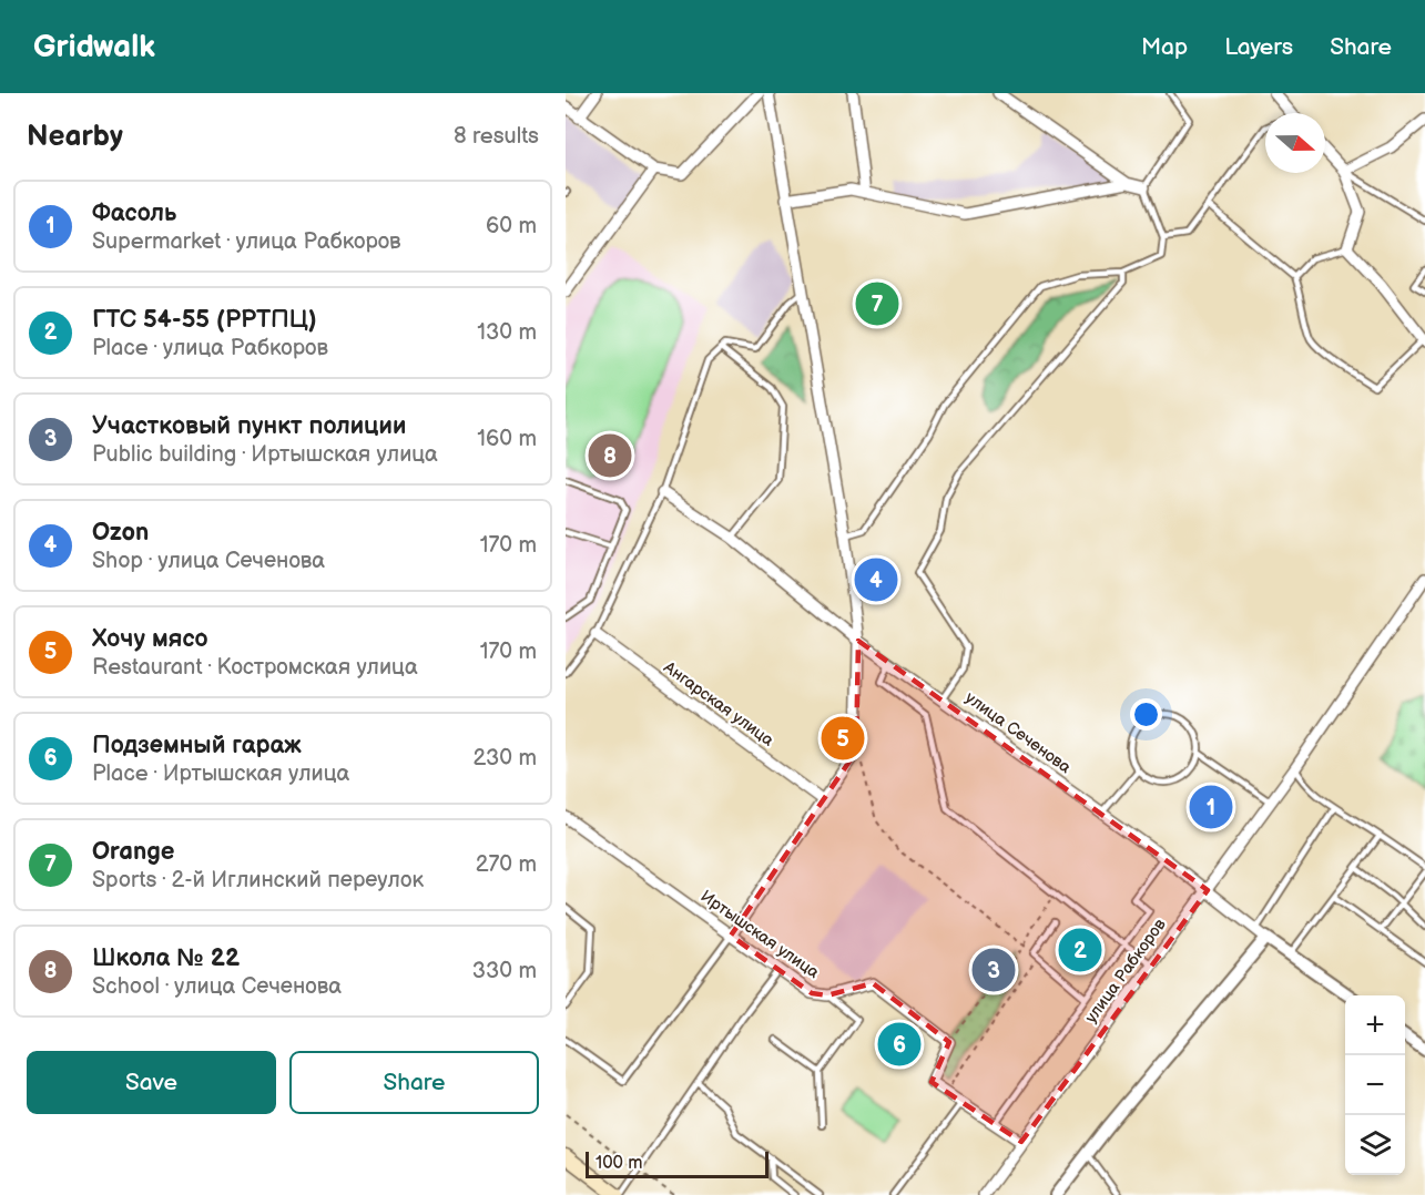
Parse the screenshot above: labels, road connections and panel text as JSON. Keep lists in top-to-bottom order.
{
  "streets": {
    "street": [
      "Ангарская улица",
      "улица Сеченова",
      "Иртышская улица",
      "улица Рабкоров"
    ]
  },
  "crossings": [
    ["улица Сеченова", "улица Рабкоров"]
  ],
  "scale_bar": "100 m",
  "north": "right",
  "page": {
    "header": "Gridwalk",
    "nav": ["Map", "Layers", "Share"],
    "heading": ["Nearby", "8 results"],
    "list": [
      {
        "mark": "1",
        "name": "Фасоль",
        "note": "Supermarket · улица Рабкоров",
        "value": "60 m"
      },
      {
        "mark": "2",
        "name": "ГТС 54-55 (РРТПЦ)",
        "note": "Place · улица Рабкоров",
        "value": "130 m"
      },
      {
        "mark": "3",
        "name": "Участковый пункт полиции",
        "note": "Public building · Иртышская улица",
        "value": "160 m"
      },
      {
        "mark": "4",
        "name": "Ozon",
        "note": "Shop · улица Сеченова",
        "value": "170 m"
      },
      {
        "mark": "5",
        "name": "Хочу мясо",
        "note": "Restaurant · Костромская улица",
        "value": "170 m"
      },
      {
        "mark": "6",
        "name": "Подземный гараж",
        "note": "Place · Иртышская улица",
        "value": "230 m"
      },
      {
        "mark": "7",
        "name": "Orange",
        "note": "Sports · 2-й Иглинский переулок",
        "value": "270 m"
      },
      {
        "mark": "8",
        "name": "Школа № 22",
        "note": "School · улица Сеченова",
        "value": "330 m"
      }
    ],
    "pins": [
      "7",
      "8",
      "4",
      "5",
      "1",
      "2",
      "3",
      "6"
    ],
    "map_buttons": ["+", "−"],
    "buttons": ["Save", "Share"],
    "scale": "100 m"
  }
}
